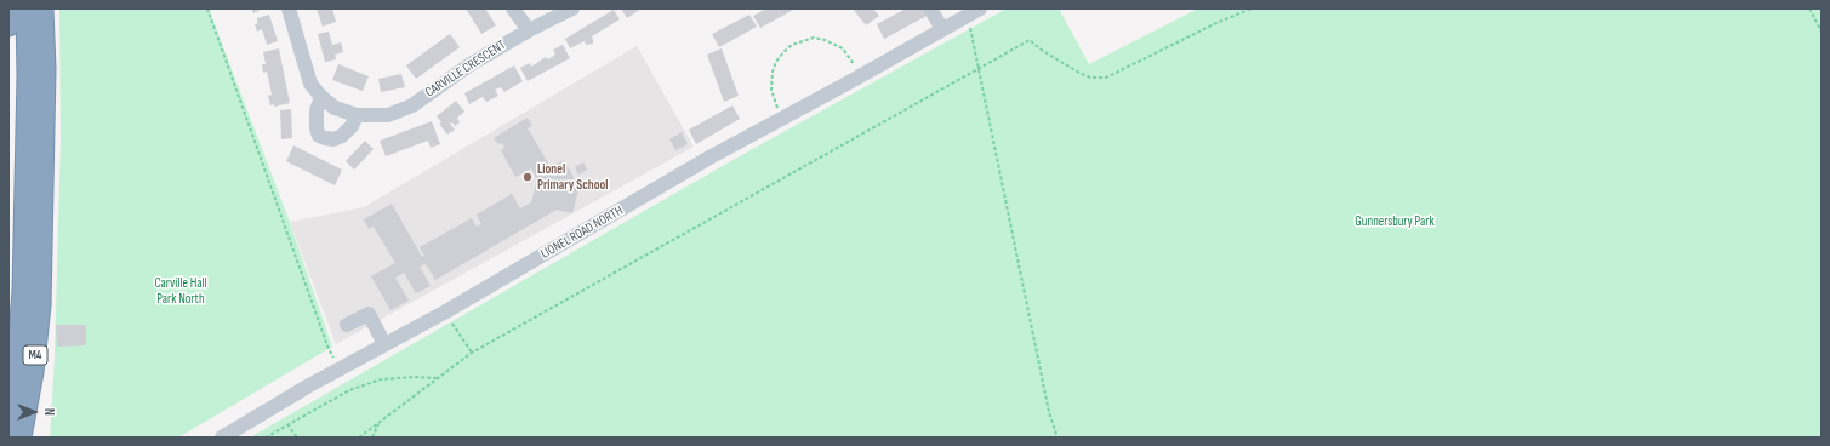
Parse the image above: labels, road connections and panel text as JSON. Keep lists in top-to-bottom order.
{
  "streets": {
    "highway": ["M4"],
    "street": ["CARVILLE CRESCENT", "LIONEL ROAD NORTH"]
  },
  "parks": ["Gunnersbury Park", "Carville Hall Park North"],
  "places": ["Lionel Primary School"],
  "north": "right"
}
